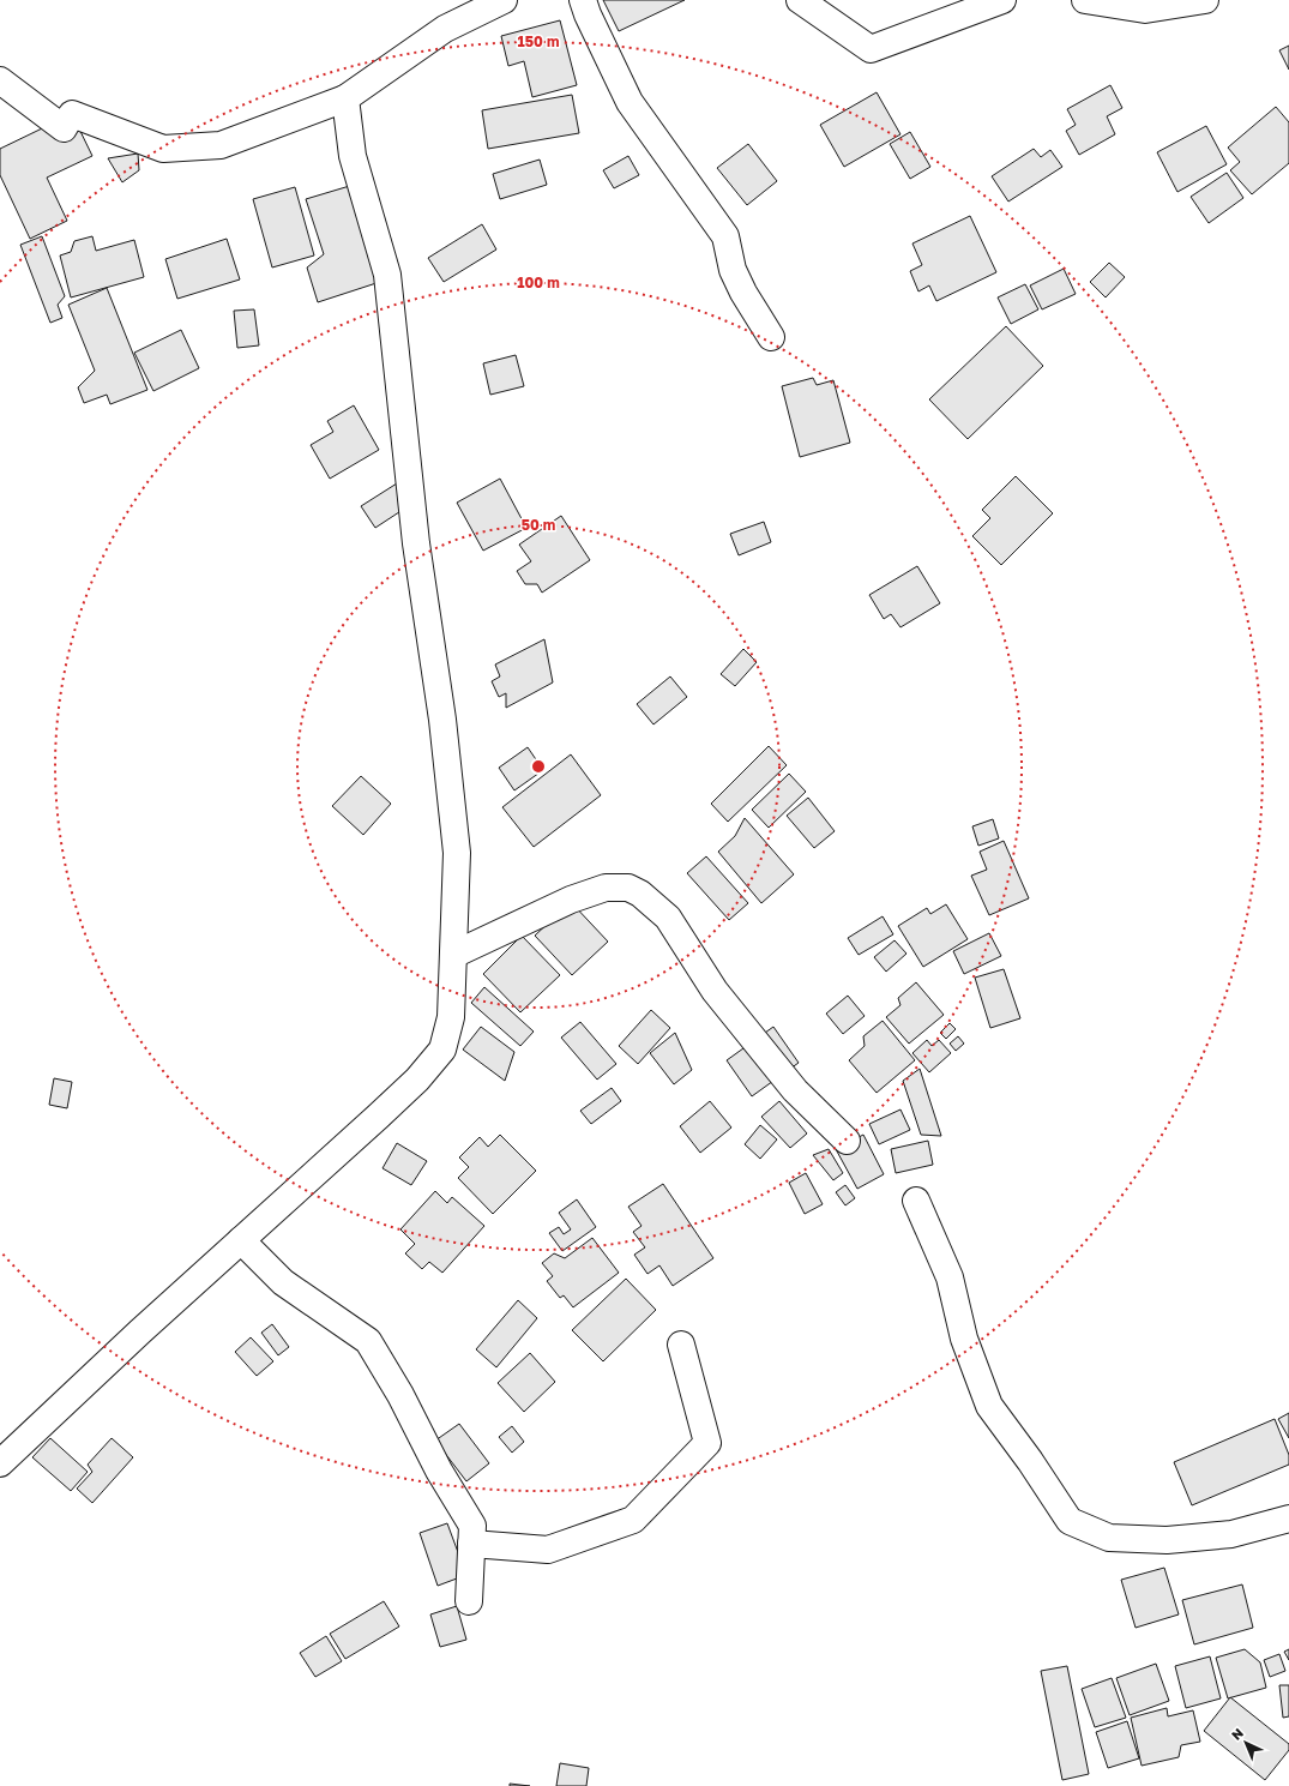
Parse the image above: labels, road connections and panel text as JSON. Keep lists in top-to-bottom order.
{
  "north": "top left",
  "rings": ["150 m", "100 m", "50 m"]
}
